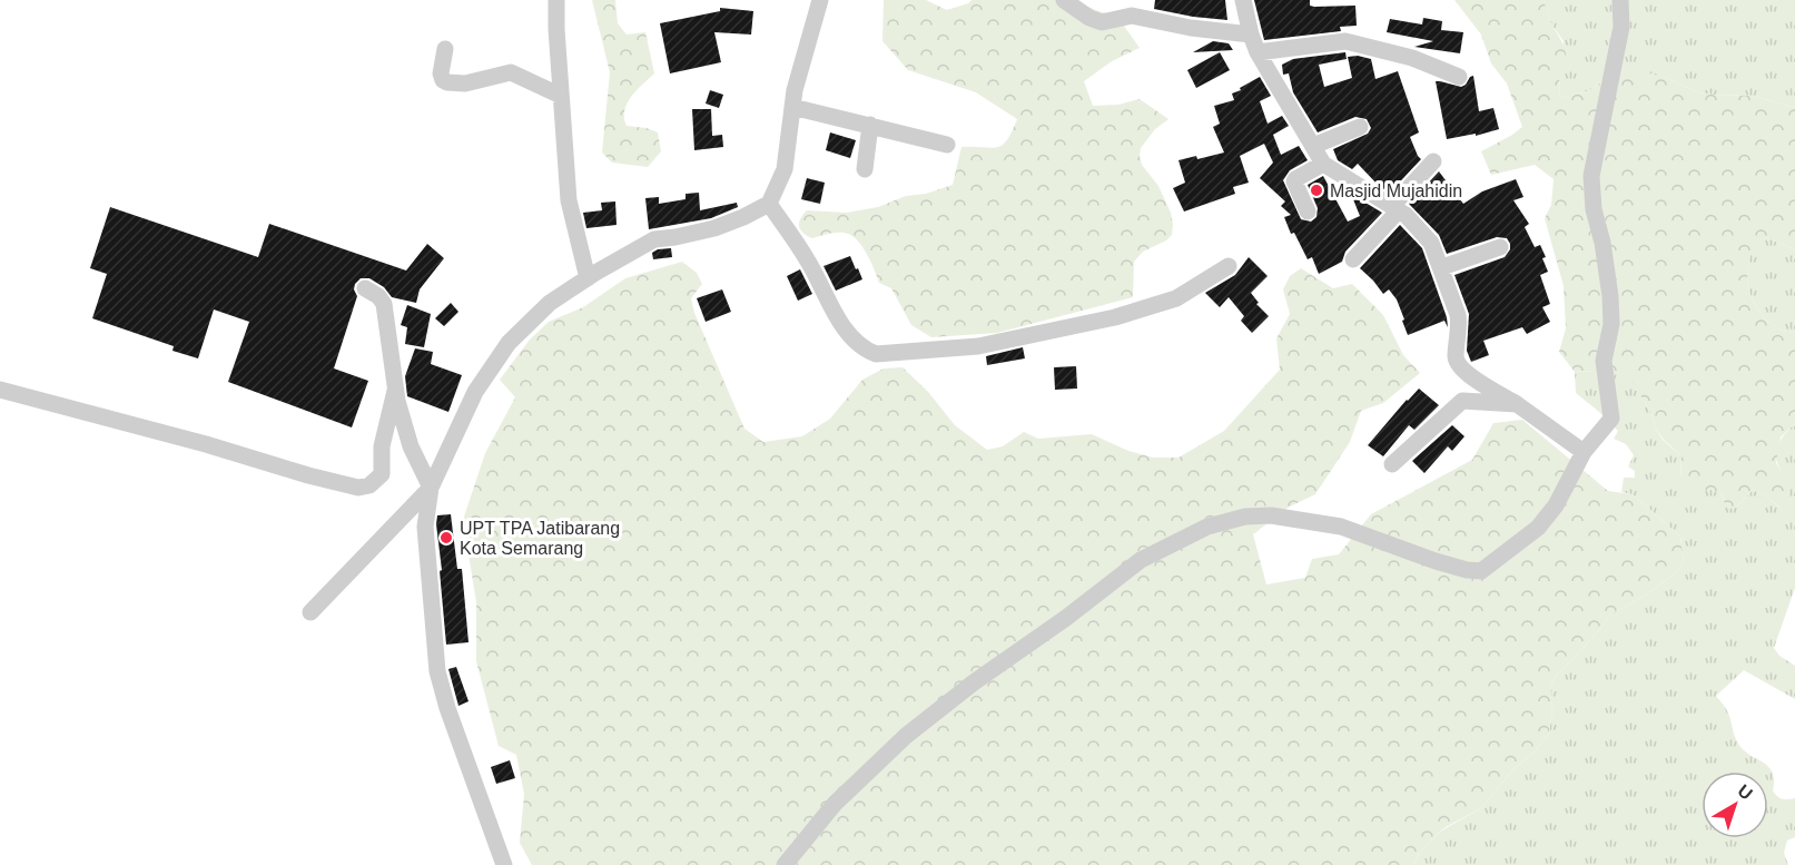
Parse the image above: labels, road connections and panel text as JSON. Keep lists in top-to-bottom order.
{
  "places": ["Masjid Mujahidin", "UPT TPA Jatibarang Kota Semarang"],
  "north": "top right"
}
